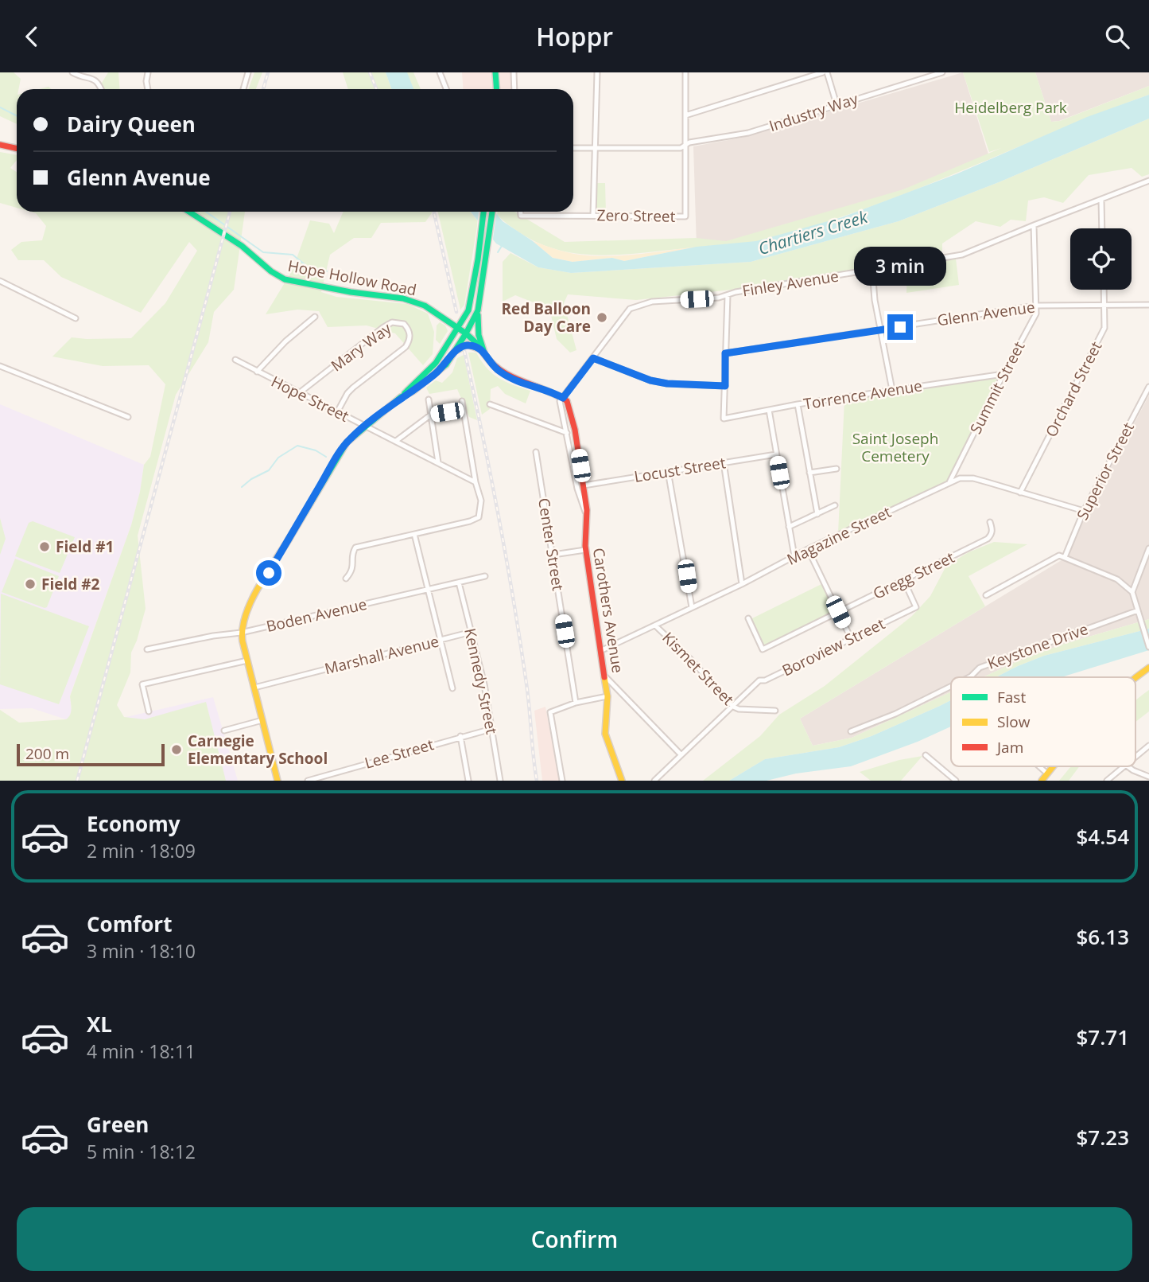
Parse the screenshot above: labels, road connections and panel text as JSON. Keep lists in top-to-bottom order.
{
  "streets": {
    "main road": ["Hope Hollow Road", "Carothers Avenue"],
    "street": [
      "Industry Way",
      "Zero Street",
      "Finley Avenue",
      "Glenn Avenue",
      "Mary Way",
      "Summit Street",
      "Orchard Street",
      "Torrence Avenue",
      "Hope Street",
      "Locust Street",
      "Superior Street",
      "Magazine Street",
      "Center Street",
      "Gregg Street",
      "Boden Avenue",
      "Keystone Drive",
      "Boroview Street",
      "Marshall Avenue",
      "Kismet Street",
      "Kennedy Street",
      "Lee Street"
    ]
  },
  "crossings": [
    ["Industry Way", "Zero Street"],
    ["Finley Avenue", "Summit Street"],
    ["Finley Avenue", "Carothers Avenue"],
    ["Glenn Avenue", "Summit Street"],
    ["Glenn Avenue", "Orchard Street"],
    ["Mary Way", "Hope Street"],
    ["Summit Street", "Torrence Avenue"],
    ["Summit Street", "Magazine Street"],
    ["Orchard Street", "Magazine Street"],
    ["Locust Street", "Carothers Avenue"],
    ["Superior Street", "Magazine Street"],
    ["Magazine Street", "Carothers Avenue"],
    ["Magazine Street", "Kismet Street"],
    ["Gregg Street", "Boroview Street"],
    ["Boden Avenue", "Kennedy Street"],
    ["Boroview Street", "Kismet Street"],
    ["Marshall Avenue", "Kennedy Street"],
    ["Kennedy Street", "Lee Street"]
  ],
  "water": ["Chartiers Creek"],
  "parks": ["Heidelberg Park", "Saint Joseph Cemetery"],
  "places": [
    "Red Balloon Day Care",
    "Field #1",
    "Field #2",
    "Carnegie Elementary School"
  ],
  "legend": ["Fast", "Slow", "Jam"],
  "scale_bar": "200 m",
  "page": {
    "header": "Hoppr",
    "banner": ["Dairy Queen", "Glenn Avenue"],
    "bubble": "3 min",
    "scale": "200 m",
    "list": [
      {
        "name": "Economy",
        "note": "2 min · 18:09",
        "value": "$4.54"
      },
      {
        "name": "Comfort",
        "note": "3 min · 18:10",
        "value": "$6.13"
      },
      {
        "name": "XL",
        "note": "4 min · 18:11",
        "value": "$7.71"
      },
      {
        "name": "Green",
        "note": "5 min · 18:12",
        "value": "$7.23"
      }
    ],
    "buttons": "Confirm"
  }
}
